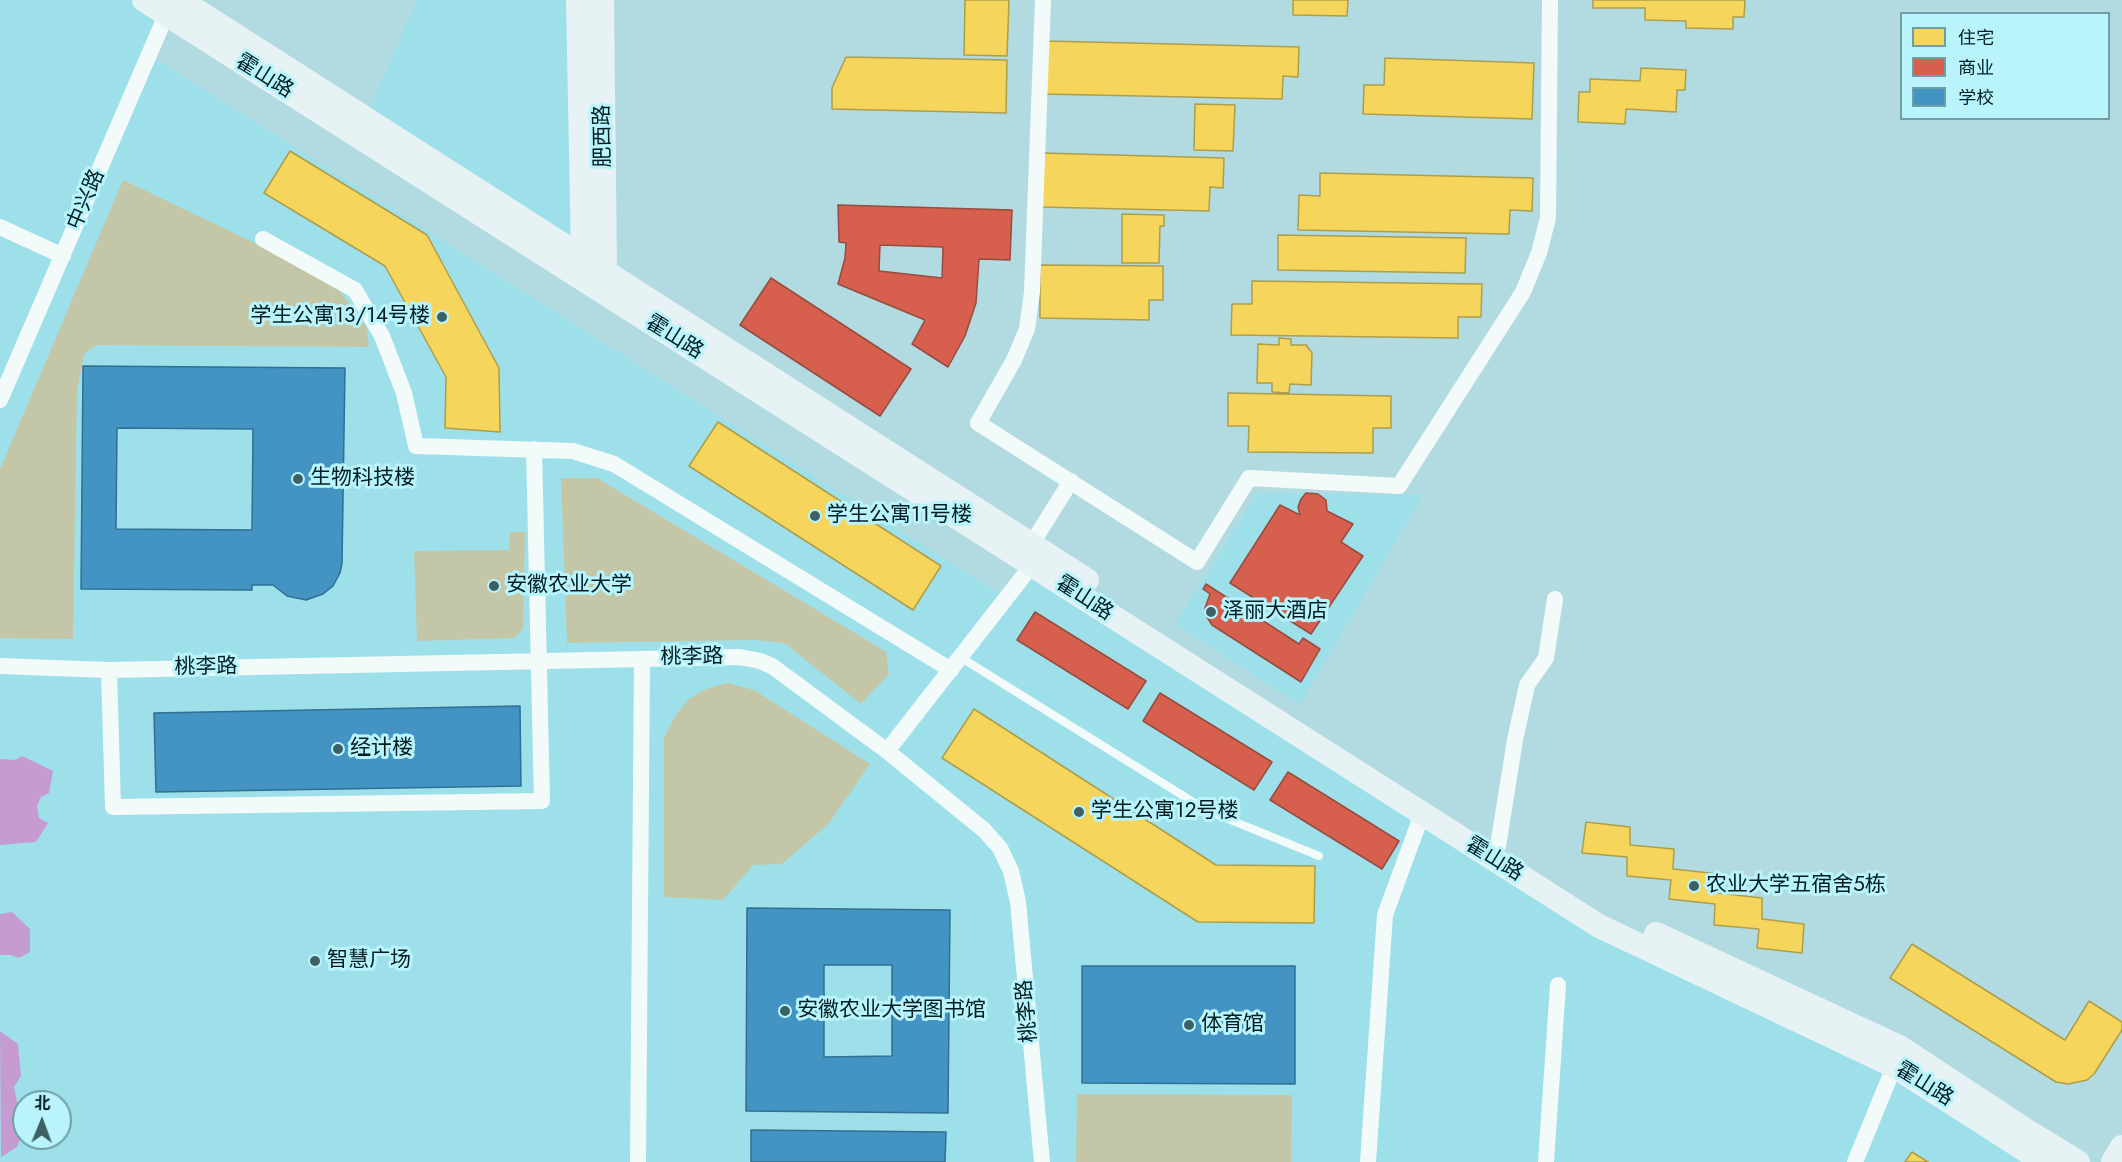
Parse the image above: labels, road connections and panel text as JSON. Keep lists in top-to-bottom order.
{
  "streets": {
    "main road": ["霍山路", "肥西路"],
    "street": ["中兴路", "桃李路"]
  },
  "crossings": [
    ["霍山路", "肥西路"],
    ["霍山路", "中兴路"]
  ],
  "places": [
    "学生公寓13/14号楼",
    "生物科技楼",
    "学生公寓11号楼",
    "安徽农业大学",
    "泽丽大酒店",
    "经计楼",
    "学生公寓12号楼",
    "农业大学五宿舍5栋",
    "智慧广场",
    "安徽农业大学图书馆",
    "体育馆"
  ],
  "legend": ["住宅", "商业", "学校"],
  "north": "top"
}
